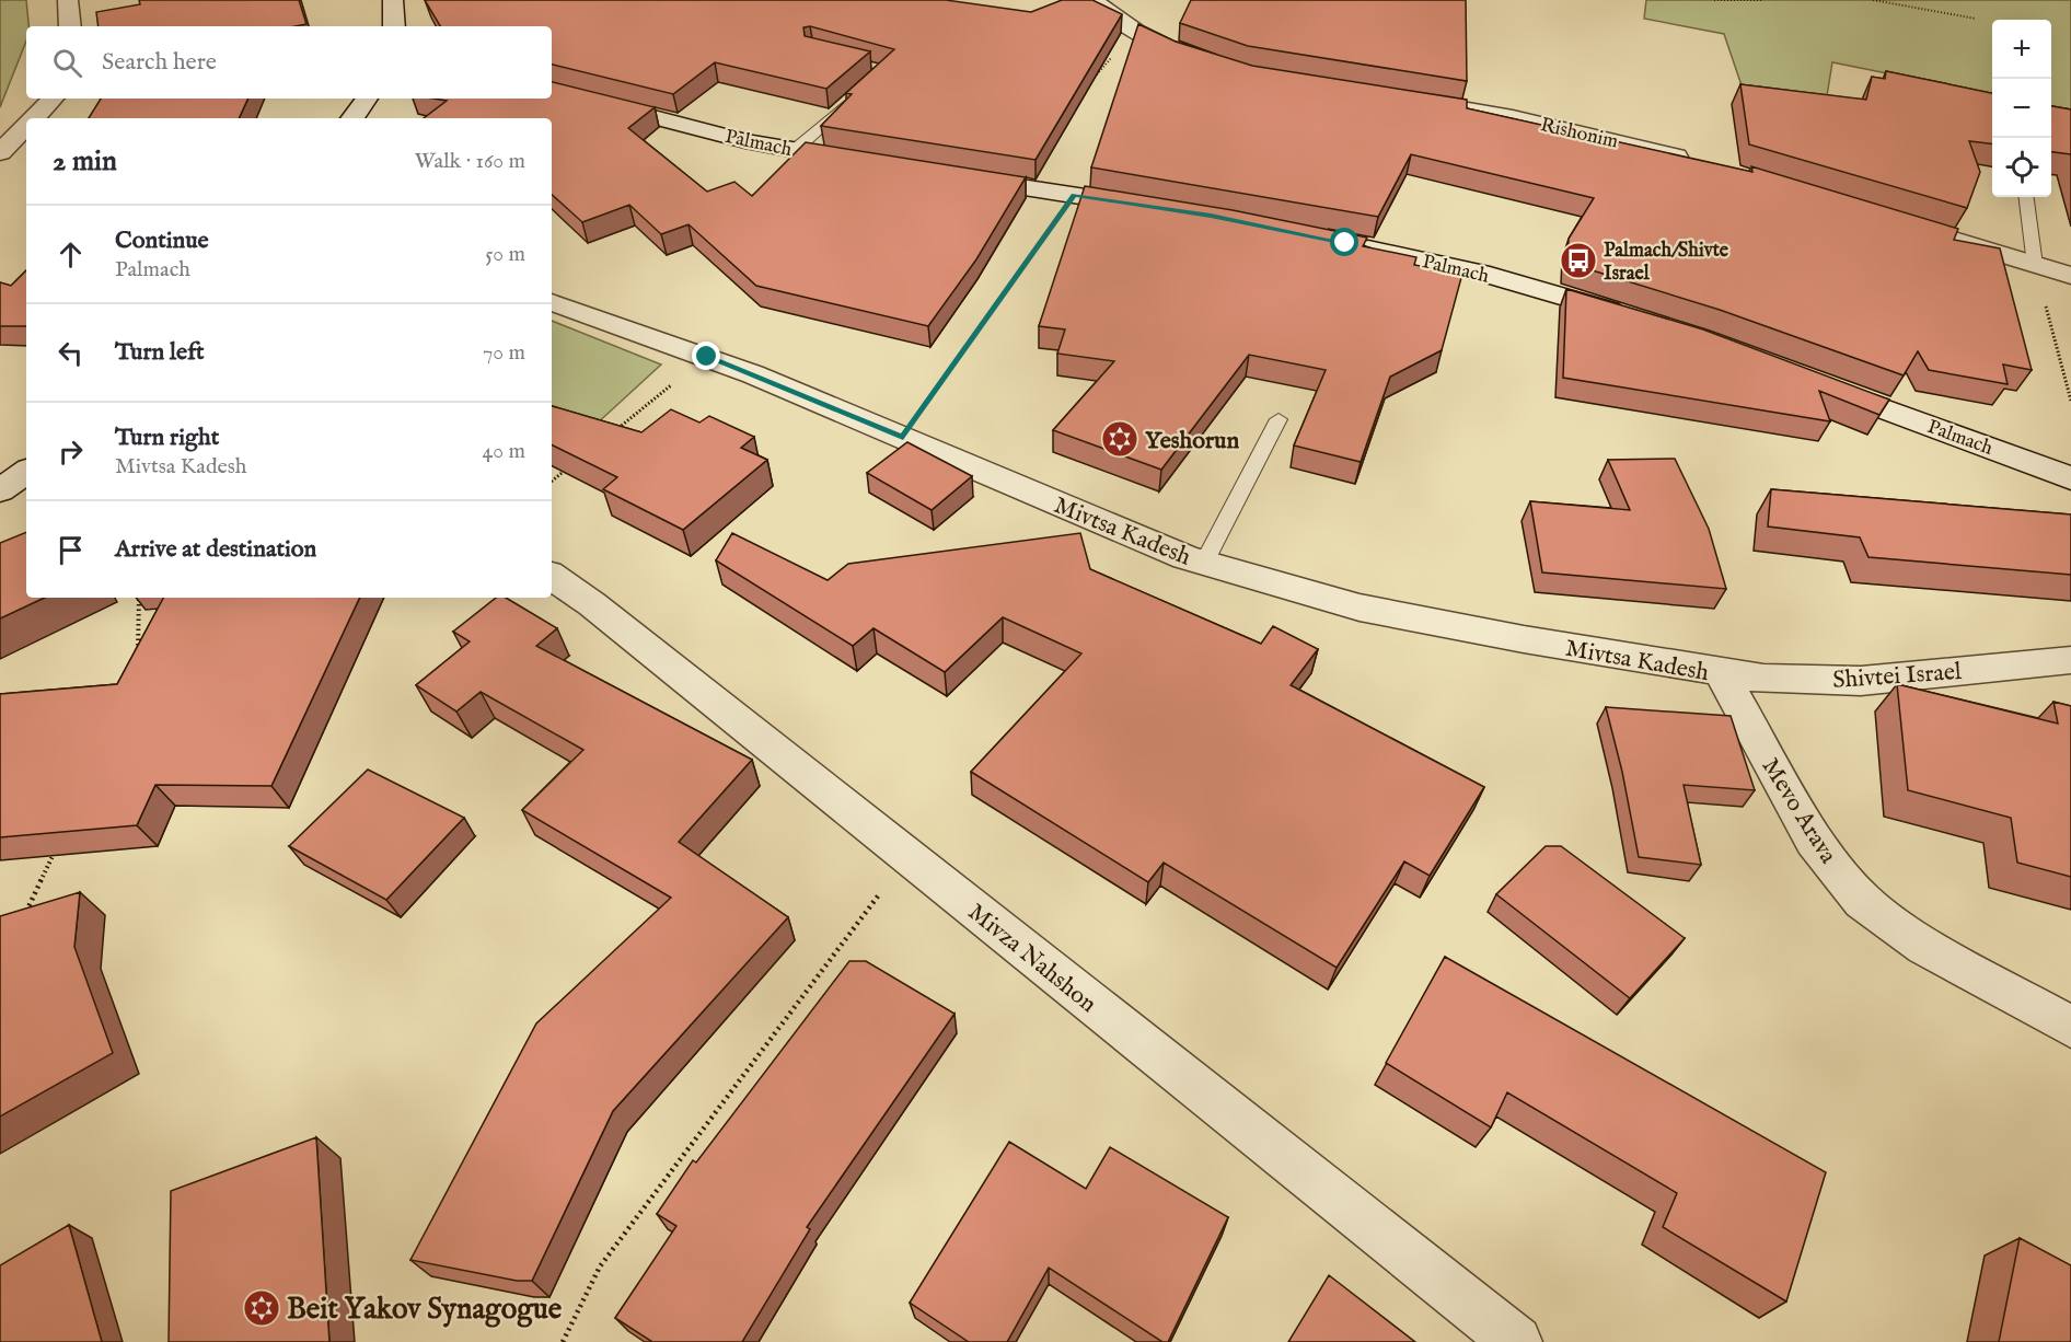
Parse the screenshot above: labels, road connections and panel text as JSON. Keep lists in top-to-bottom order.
{
  "streets": {
    "street": [
      "Rishonim",
      "Palmach",
      "Mivtsa Kadesh",
      "Shivtei Israel",
      "Mevo Arava",
      "Mivza Nahshon"
    ]
  },
  "crossings": [
    ["Mivtsa Kadesh", "Shivtei Israel"],
    ["Mivtsa Kadesh", "Mevo Arava"],
    ["Shivtei Israel", "Mevo Arava"]
  ],
  "places": {
    "bus stop": ["Palmach/Shivte Israel"],
    "synagogue": ["Yeshorun", "Beit Yakov Synagogue"]
  },
  "page": {
    "map_buttons": ["+", "−"],
    "search": "Search here",
    "heading": ["2 min", "Walk · 160 m"],
    "list": [
      ["Continue", "Palmach", "50 m"],
      ["Turn left", "70 m"],
      ["Turn right", "Mivtsa Kadesh", "40 m"],
      "Arrive at destination"
    ]
  }
}
